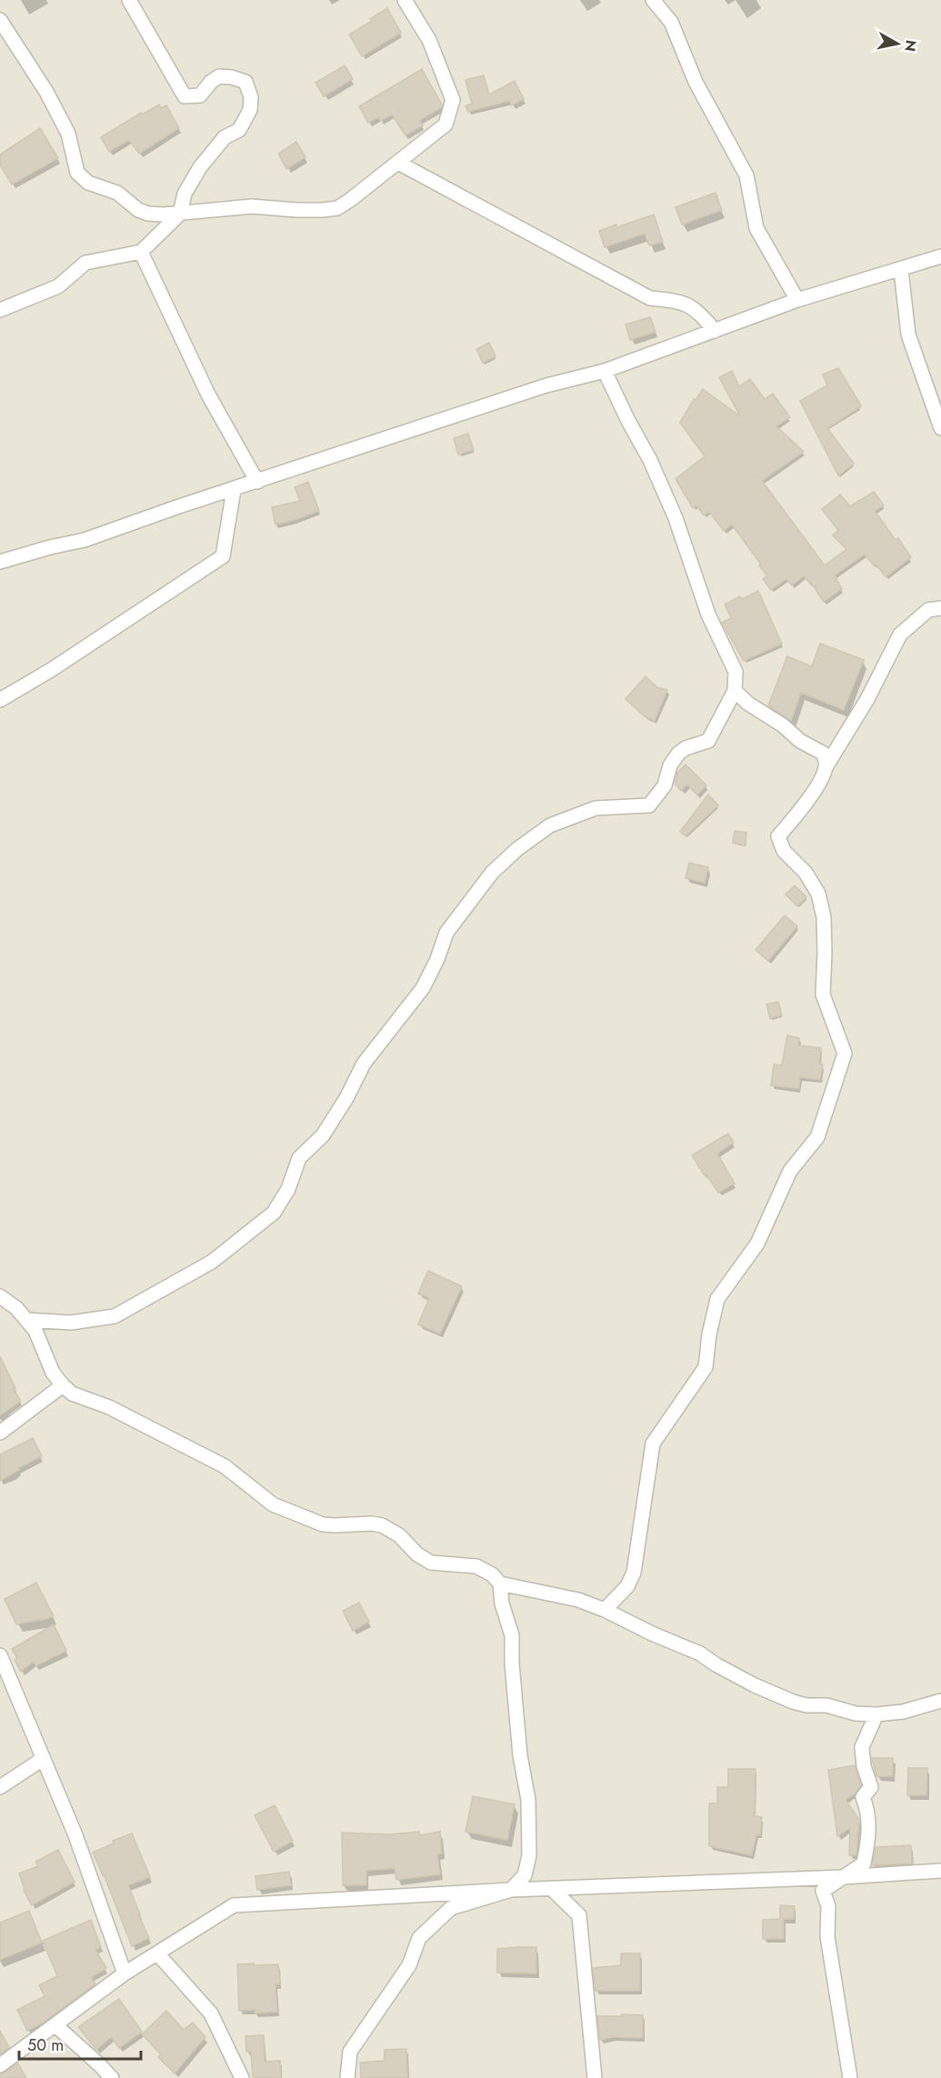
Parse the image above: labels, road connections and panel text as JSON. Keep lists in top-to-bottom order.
{
  "scale_bar": "50 m",
  "north": "right"
}
